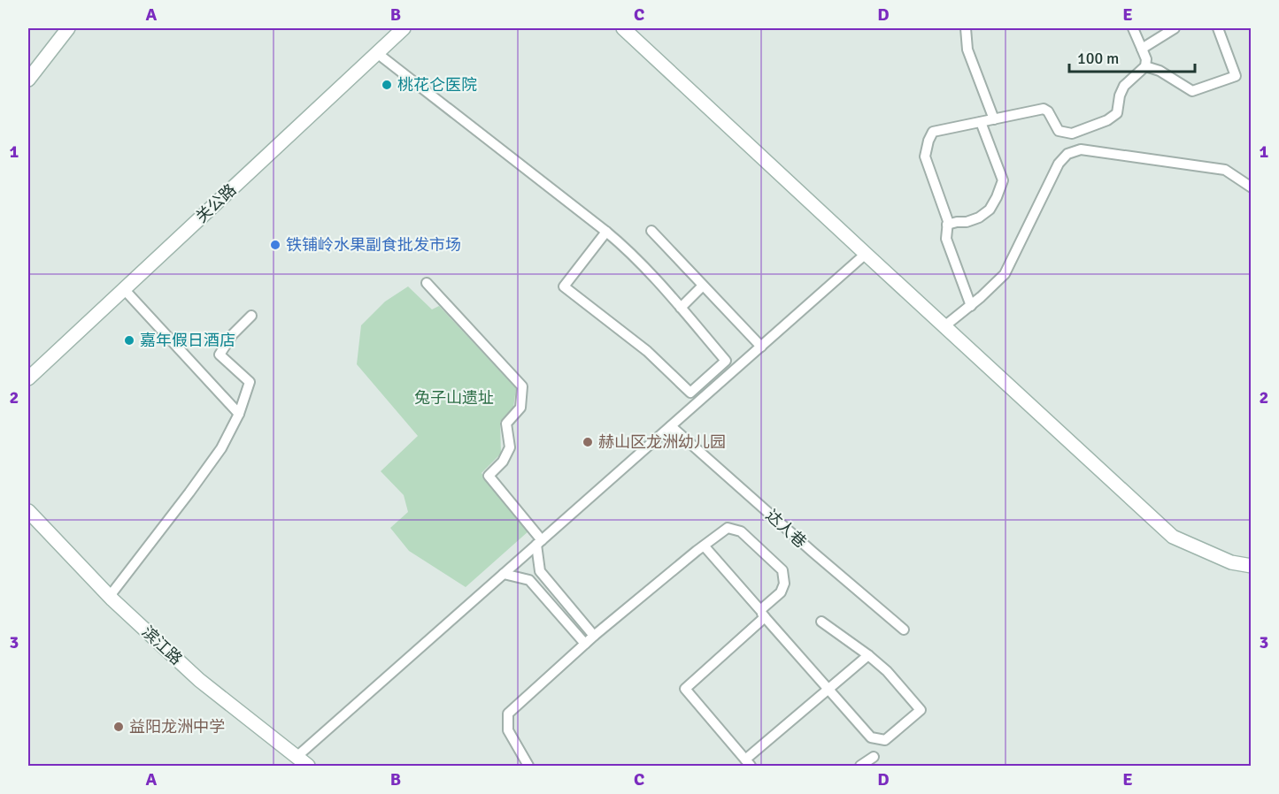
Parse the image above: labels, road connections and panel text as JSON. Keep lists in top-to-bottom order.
{
  "streets": {
    "street": ["关公路", "达人巷", "滨江路"]
  },
  "parks": ["兔子山遗址"],
  "places": [
    "桃花仑医院",
    "铁铺岭水果副食批发市场",
    "嘉年假日酒店",
    "赫山区龙洲幼儿园",
    "益阳龙洲中学"
  ],
  "scale_bar": "100 m",
  "grid": {
    "columns": [
      "A",
      "B",
      "C",
      "D",
      "E"
    ],
    "rows": ["1", "2", "3"]
  }
}
